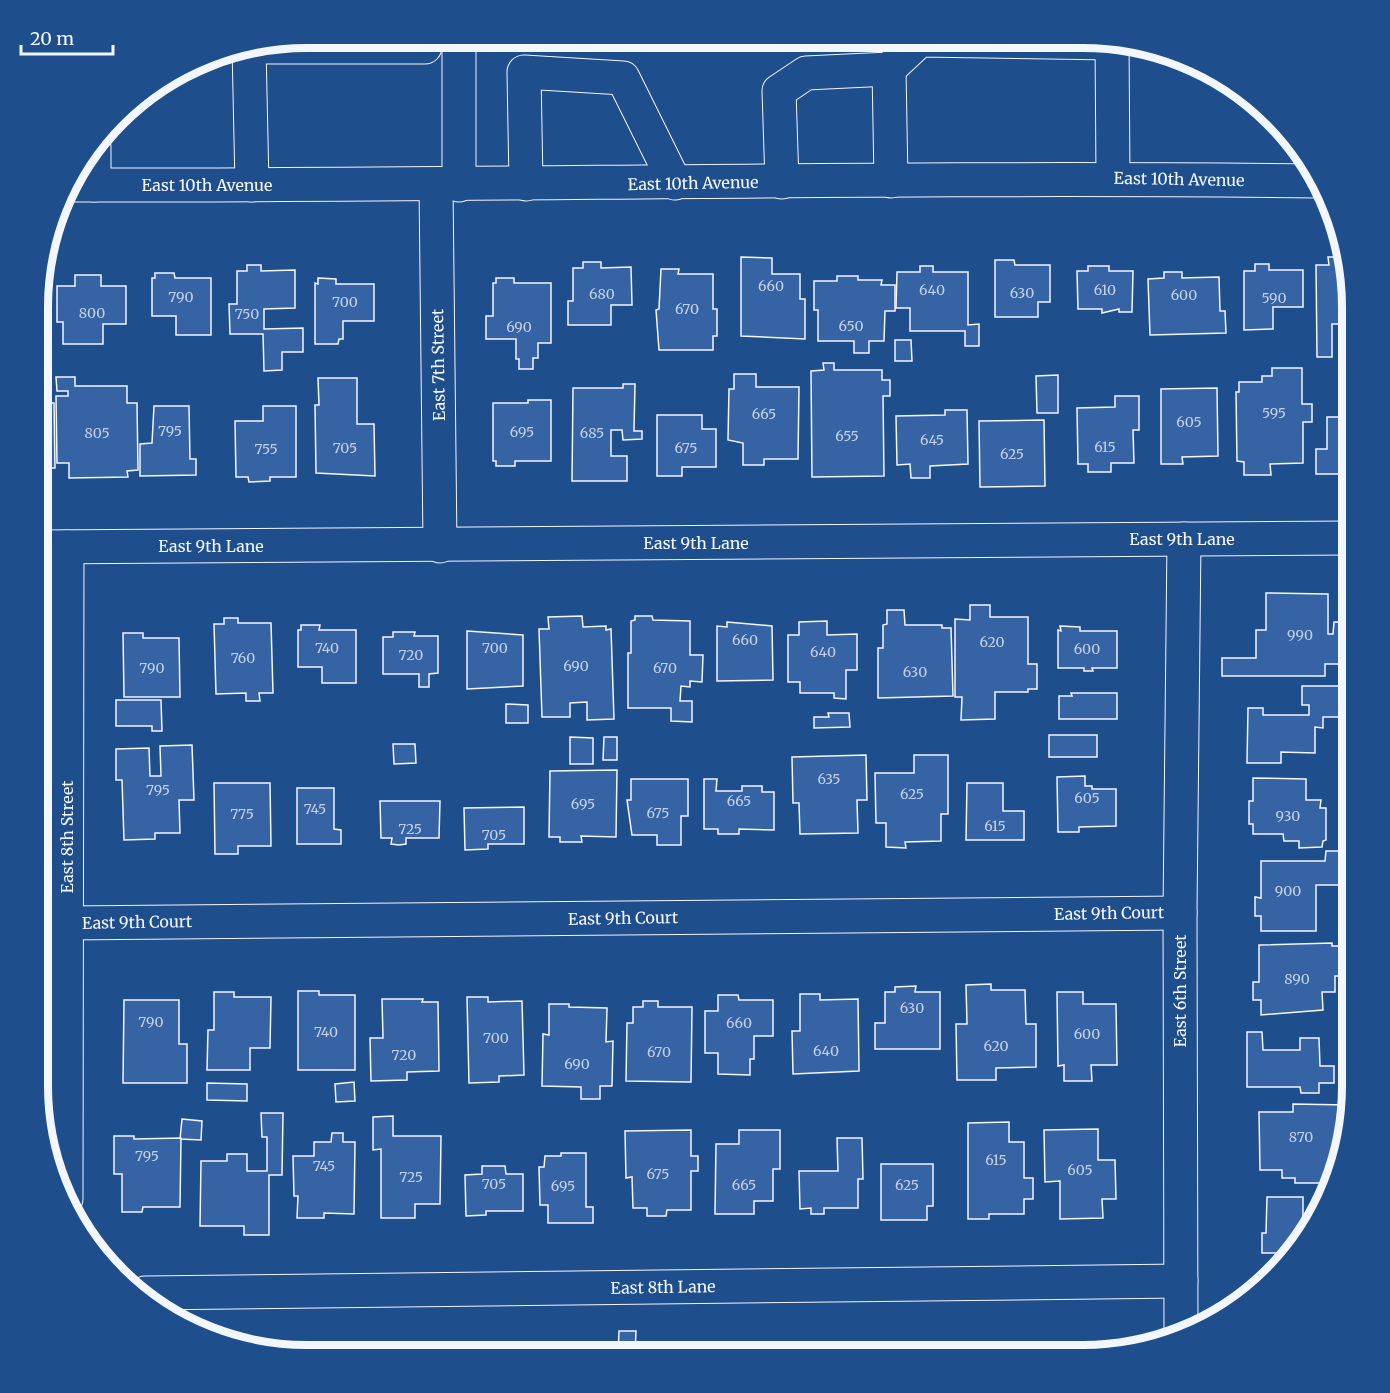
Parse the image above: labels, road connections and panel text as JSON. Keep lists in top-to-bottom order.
{
  "streets": {
    "street": [
      "East 10th Avenue",
      "East 7th Street",
      "East 9th Lane",
      "East 8th Street",
      "East 9th Court",
      "East 6th Street",
      "East 8th Lane"
    ]
  },
  "crossings": [
    ["East 10th Avenue", "East 7th Street"],
    ["East 7th Street", "East 9th Lane"],
    ["East 9th Lane", "East 8th Street"],
    ["East 9th Lane", "East 6th Street"],
    ["East 8th Street", "East 9th Court"],
    ["East 9th Court", "East 6th Street"],
    ["East 6th Street", "East 8th Lane"]
  ],
  "house_numbers": [
    "660",
    "640",
    "610",
    "630",
    "680",
    "600",
    "790",
    "590",
    "700",
    "670",
    "800",
    "750",
    "650",
    "690",
    "595",
    "665",
    "605",
    "795",
    "695",
    "805",
    "685",
    "655",
    "645",
    "615",
    "705",
    "675",
    "755",
    "625",
    "990",
    "660",
    "620",
    "740",
    "700",
    "600",
    "640",
    "720",
    "760",
    "690",
    "790",
    "670",
    "630",
    "635",
    "795",
    "625",
    "605",
    "665",
    "695",
    "745",
    "675",
    "775",
    "930",
    "615",
    "725",
    "705",
    "900",
    "890",
    "630",
    "790",
    "660",
    "740",
    "600",
    "700",
    "620",
    "640",
    "670",
    "720",
    "690",
    "870",
    "795",
    "615",
    "745",
    "605",
    "675",
    "725",
    "705",
    "665",
    "625",
    "695"
  ],
  "scale_bar": "20 m"
}
